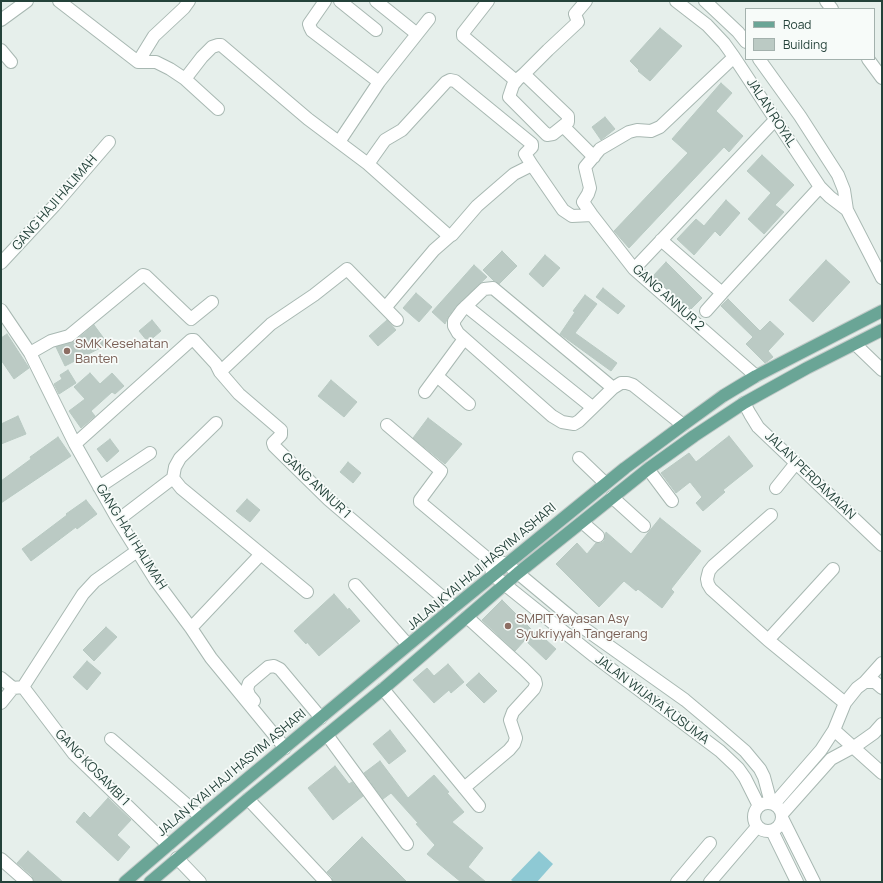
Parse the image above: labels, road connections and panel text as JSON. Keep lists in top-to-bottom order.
{
  "streets": {
    "main road": ["JALAN KYAI HAJI HASYIM ASHARI"],
    "street": [
      "JALAN ROYAL",
      "GANG HAJI HALIMAH",
      "GANG ANNUR 2",
      "JALAN PERDAMAIAN",
      "GANG ANNUR 1",
      "JALAN WIJAYA KUSUMA",
      "GANG KOSAMBI 1"
    ]
  },
  "crossings": [
    ["JALAN ROYAL", "GANG ANNUR 2"],
    ["GANG HAJI HALIMAH", "GANG ANNUR 1"],
    ["GANG HAJI HALIMAH", "JALAN KYAI HAJI HASYIM ASHARI"],
    ["GANG ANNUR 2", "JALAN KYAI HAJI HASYIM ASHARI"],
    ["GANG ANNUR 1", "JALAN KYAI HAJI HASYIM ASHARI"],
    ["JALAN KYAI HAJI HASYIM ASHARI", "JALAN WIJAYA KUSUMA"],
    ["JALAN KYAI HAJI HASYIM ASHARI", "GANG KOSAMBI 1"]
  ],
  "places": ["SMK Kesehatan Banten", "SMPIT Yayasan Asy Syukriyyah Tangerang"],
  "legend": ["Road", "Building"]
}
